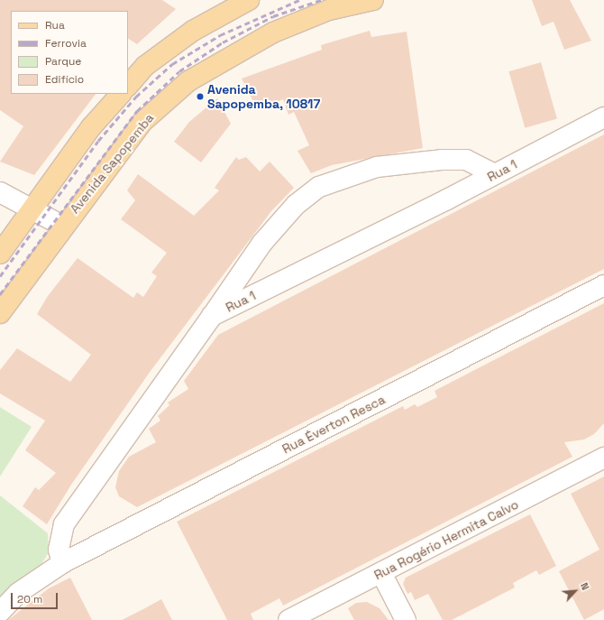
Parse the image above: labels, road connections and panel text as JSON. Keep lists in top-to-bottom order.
{
  "streets": {
    "main road": ["Avenida Sapopemba"],
    "street": ["Rua 1", "Rua Éverton Resca", "Rua Rogério Hermita Calvo"]
  },
  "crossings": [
    ["Rua 1", "Rua Éverton Resca"]
  ],
  "places": ["Avenida Sapopemba, 10817"],
  "legend": [
    "Rua",
    "Ferrovia",
    "Parque",
    "Edifício"
  ],
  "scale_bar": "20 m",
  "north": "top right"
}
